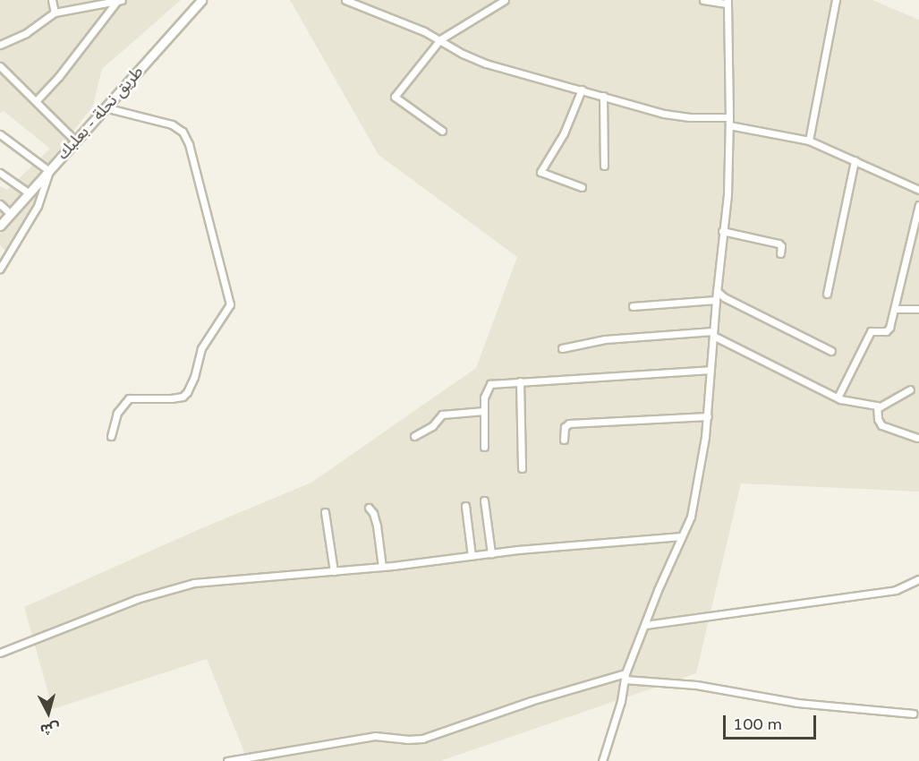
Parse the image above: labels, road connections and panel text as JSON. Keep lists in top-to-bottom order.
{
  "streets": {
    "street": ["طريق نحلة - بعلبك"]
  },
  "scale_bar": "100 m",
  "north": "bottom"
}
